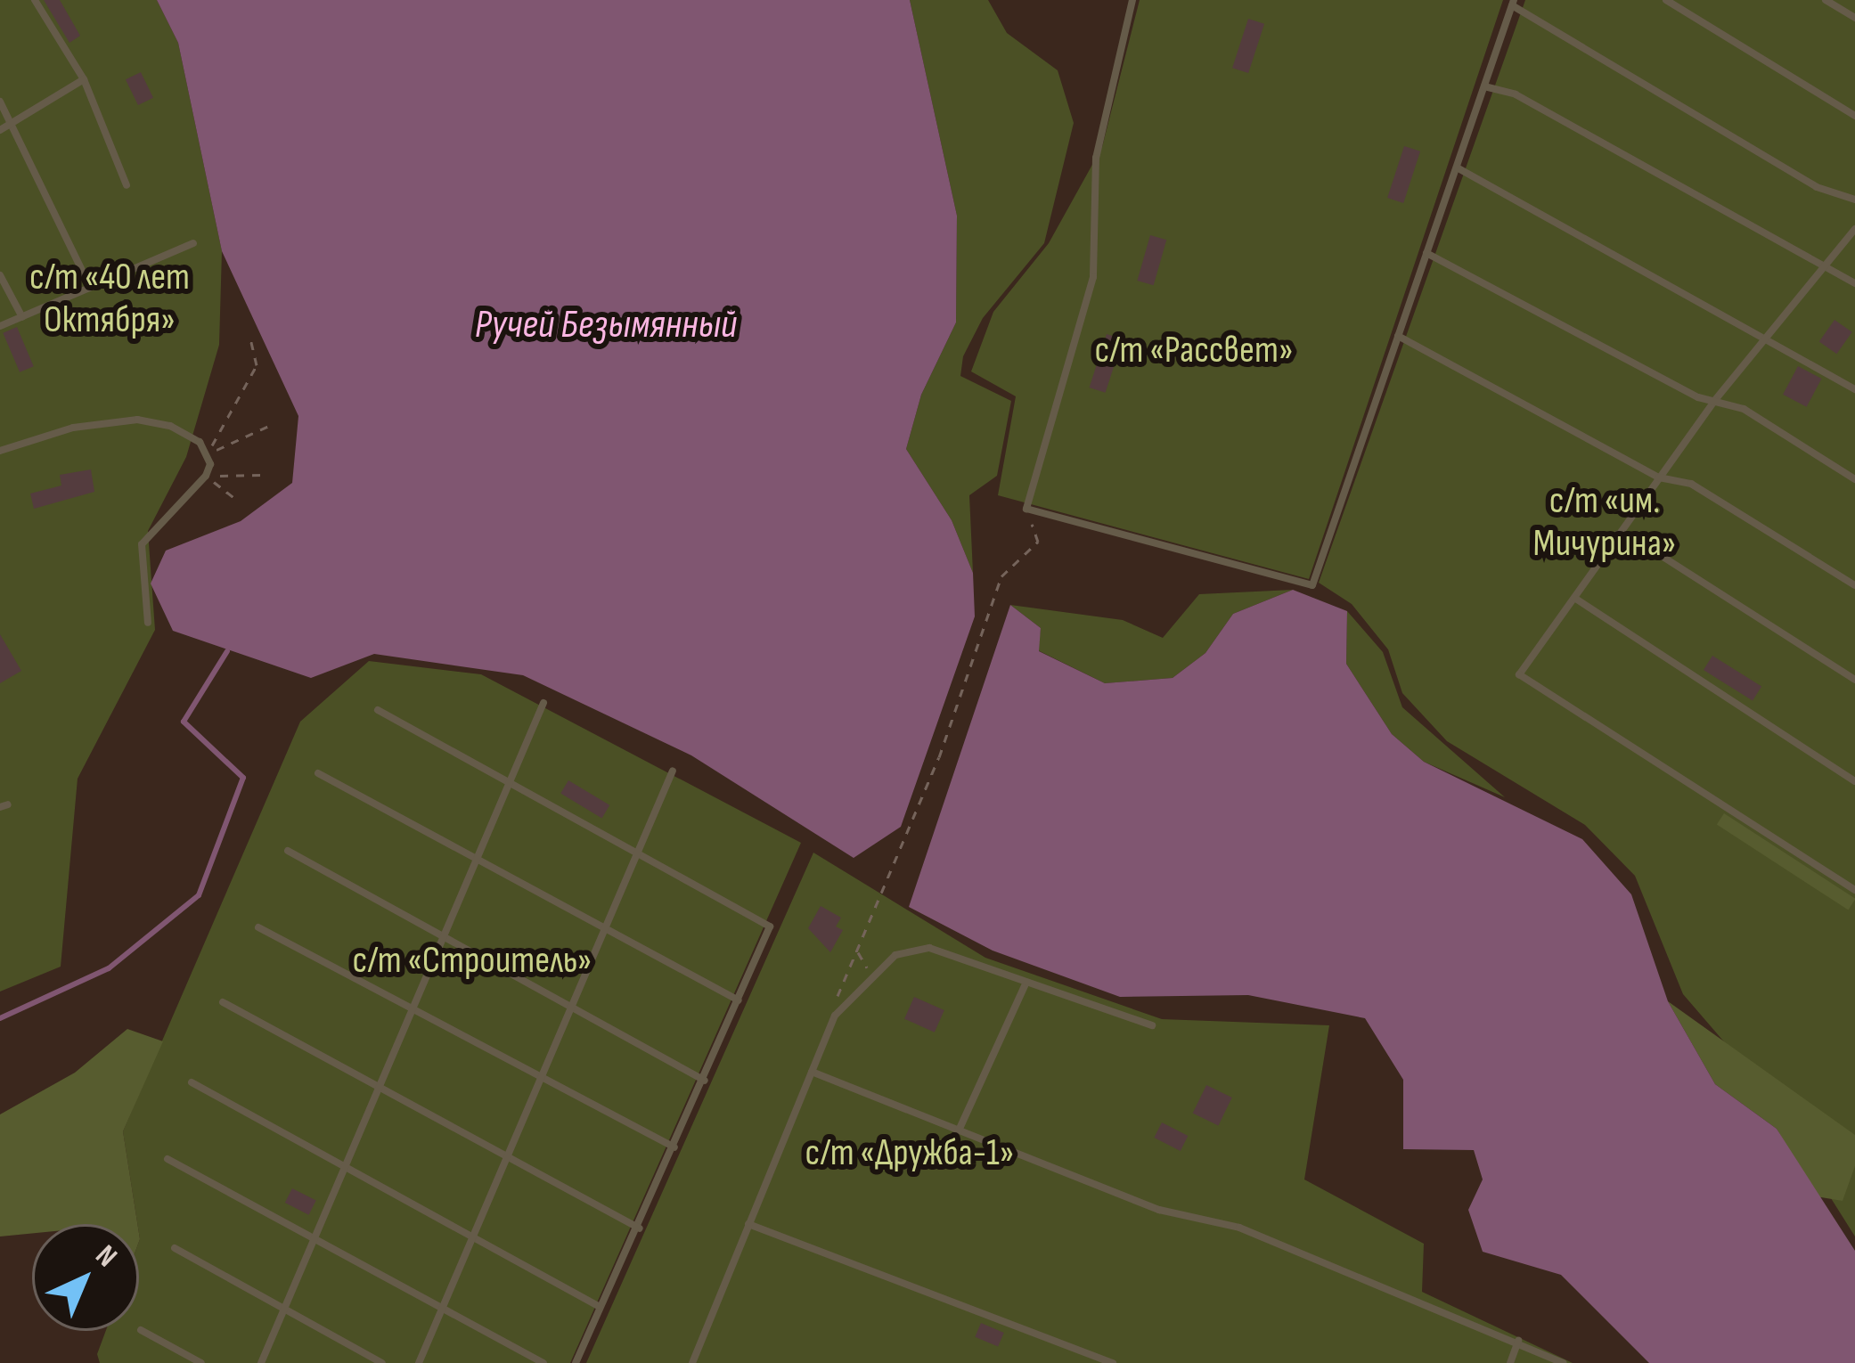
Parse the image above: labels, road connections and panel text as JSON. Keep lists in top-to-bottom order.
{
  "water": ["Ручей Безымянный"],
  "parks": [
    "с/т «40 лет Октября»",
    "с/т «Рассвет»",
    "с/т «им. Мичурина»",
    "с/т «Строитель»",
    "с/т «Дружба-1»"
  ],
  "north": "top right"
}
